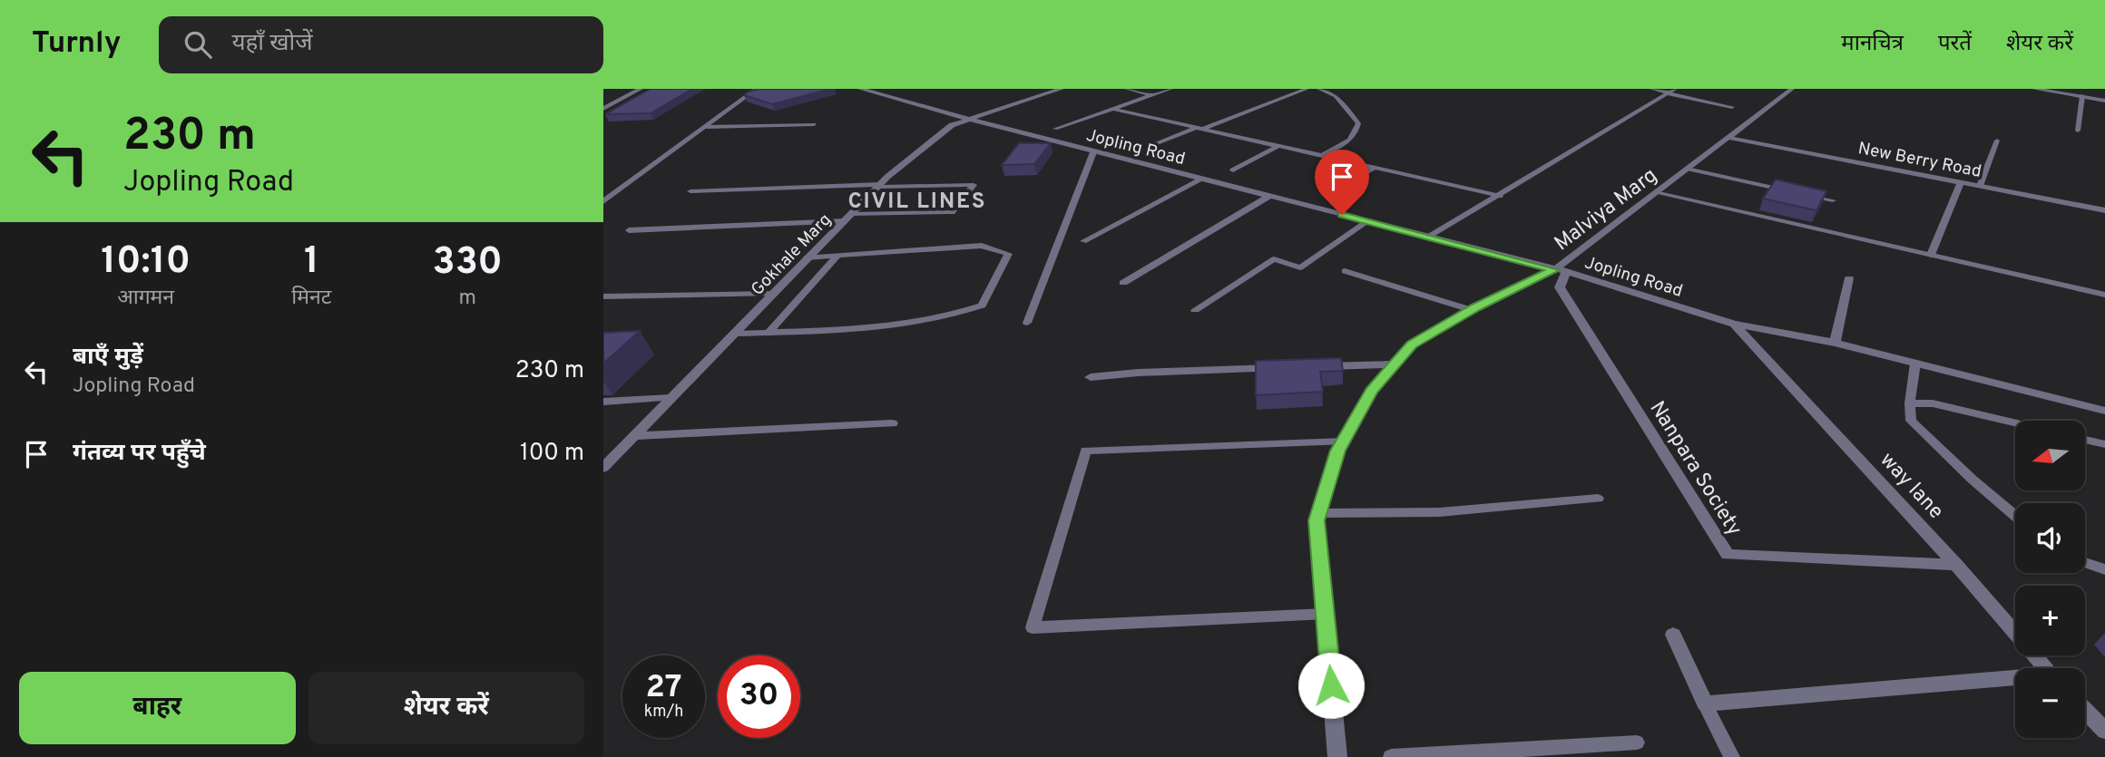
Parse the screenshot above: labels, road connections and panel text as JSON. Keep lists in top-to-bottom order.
{
  "streets": {
    "street": [
      "Jopling Road",
      "New Berry Road",
      "Malviya Marg",
      "Gokhale Marg",
      "Nanpara Society",
      "way lane"
    ]
  },
  "crossings": [
    ["Jopling Road", "Malviya Marg"],
    ["Jopling Road", "Gokhale Marg"],
    ["Jopling Road", "Nanpara Society"],
    ["Jopling Road", "way lane"],
    ["New Berry Road", "Malviya Marg"],
    ["Malviya Marg", "Nanpara Society"],
    ["Nanpara Society", "way lane"]
  ],
  "districts": ["CIVIL LINES"],
  "north": "left",
  "page": {
    "header": "Turnly",
    "search": "यहाँ खोजें",
    "nav": ["मानचित्र", "परतें", "शेयर करें"],
    "turn": ["230 m", "Jopling Road"],
    "eta": [
      "10:10",
      "आगमन",
      "1",
      "मिनट",
      "330",
      "m"
    ],
    "list": [
      {
        "name": "बाएँ मुड़ें",
        "note": "Jopling Road",
        "value": "230 m"
      },
      {
        "name": "गंतव्य पर पहुँचे",
        "value": "100 m"
      }
    ],
    "map_buttons": ["+", "−"],
    "speed": "27 km/h",
    "limit": "30",
    "buttons": ["बाहर", "शेयर करें"]
  }
}
